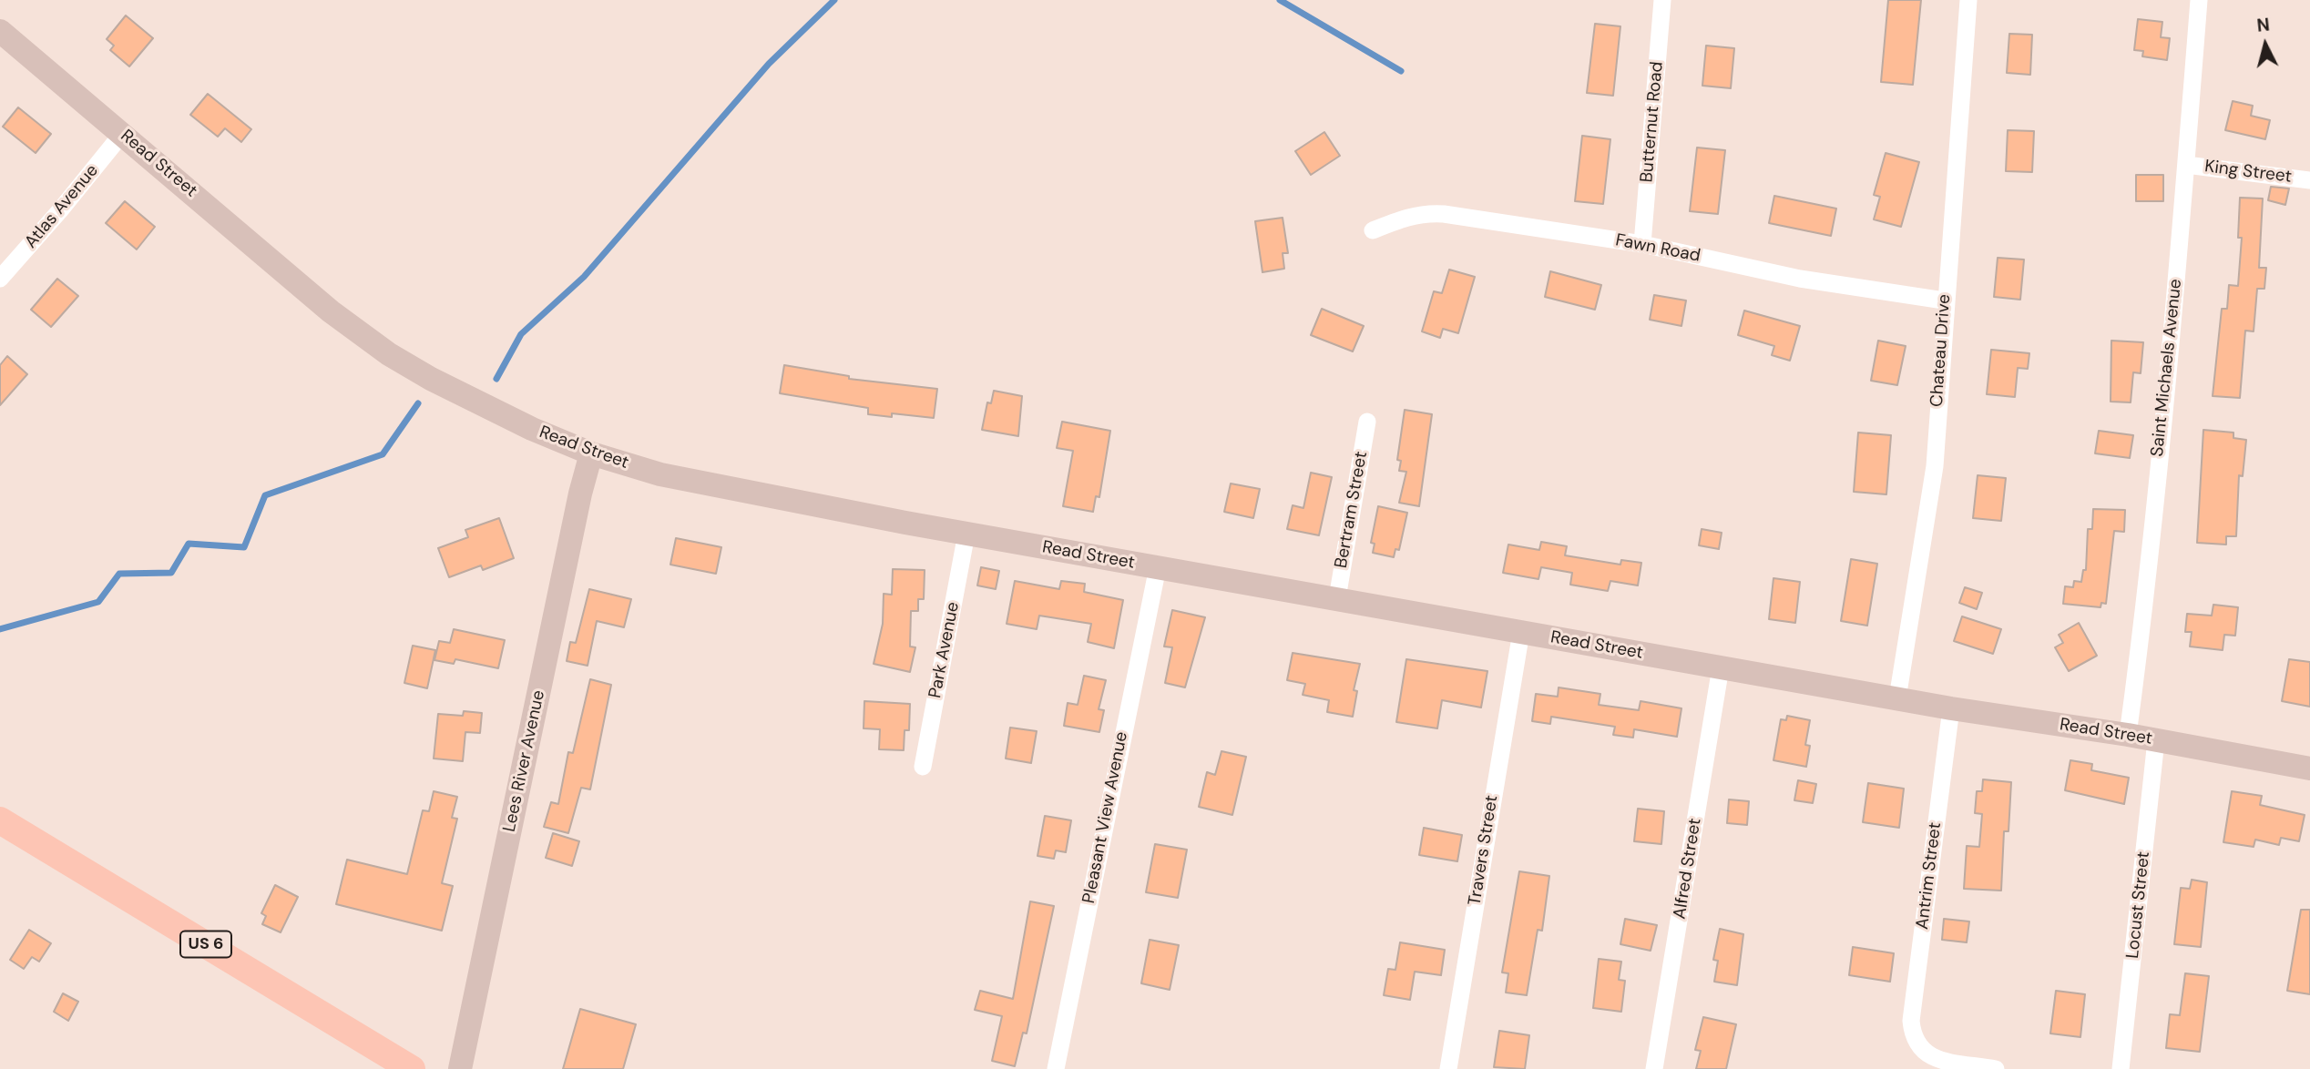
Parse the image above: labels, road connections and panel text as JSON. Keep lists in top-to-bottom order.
{
  "streets": {
    "main road": ["Read Street", "Lees River Avenue", "US 6"],
    "street": [
      "Butternut Road",
      "King Street",
      "Atlas Avenue",
      "Fawn Road",
      "Chateau Drive",
      "Saint Michaels Avenue",
      "Bertram Street",
      "Park Avenue",
      "Pleasant View Avenue",
      "Travers Street",
      "Alfred Street",
      "Antrim Street",
      "Locust Street"
    ]
  },
  "crossings": [
    ["Butternut Road", "Fawn Road"],
    ["Read Street", "Atlas Avenue"],
    ["Read Street", "Chateau Drive"],
    ["Read Street", "Saint Michaels Avenue"],
    ["Read Street", "Bertram Street"],
    ["Read Street", "Park Avenue"],
    ["Read Street", "Lees River Avenue"],
    ["Read Street", "Pleasant View Avenue"],
    ["Read Street", "Travers Street"],
    ["Read Street", "Alfred Street"],
    ["Read Street", "Antrim Street"],
    ["Read Street", "Locust Street"],
    ["King Street", "Saint Michaels Avenue"],
    ["Fawn Road", "Chateau Drive"]
  ],
  "north": "top"
}
